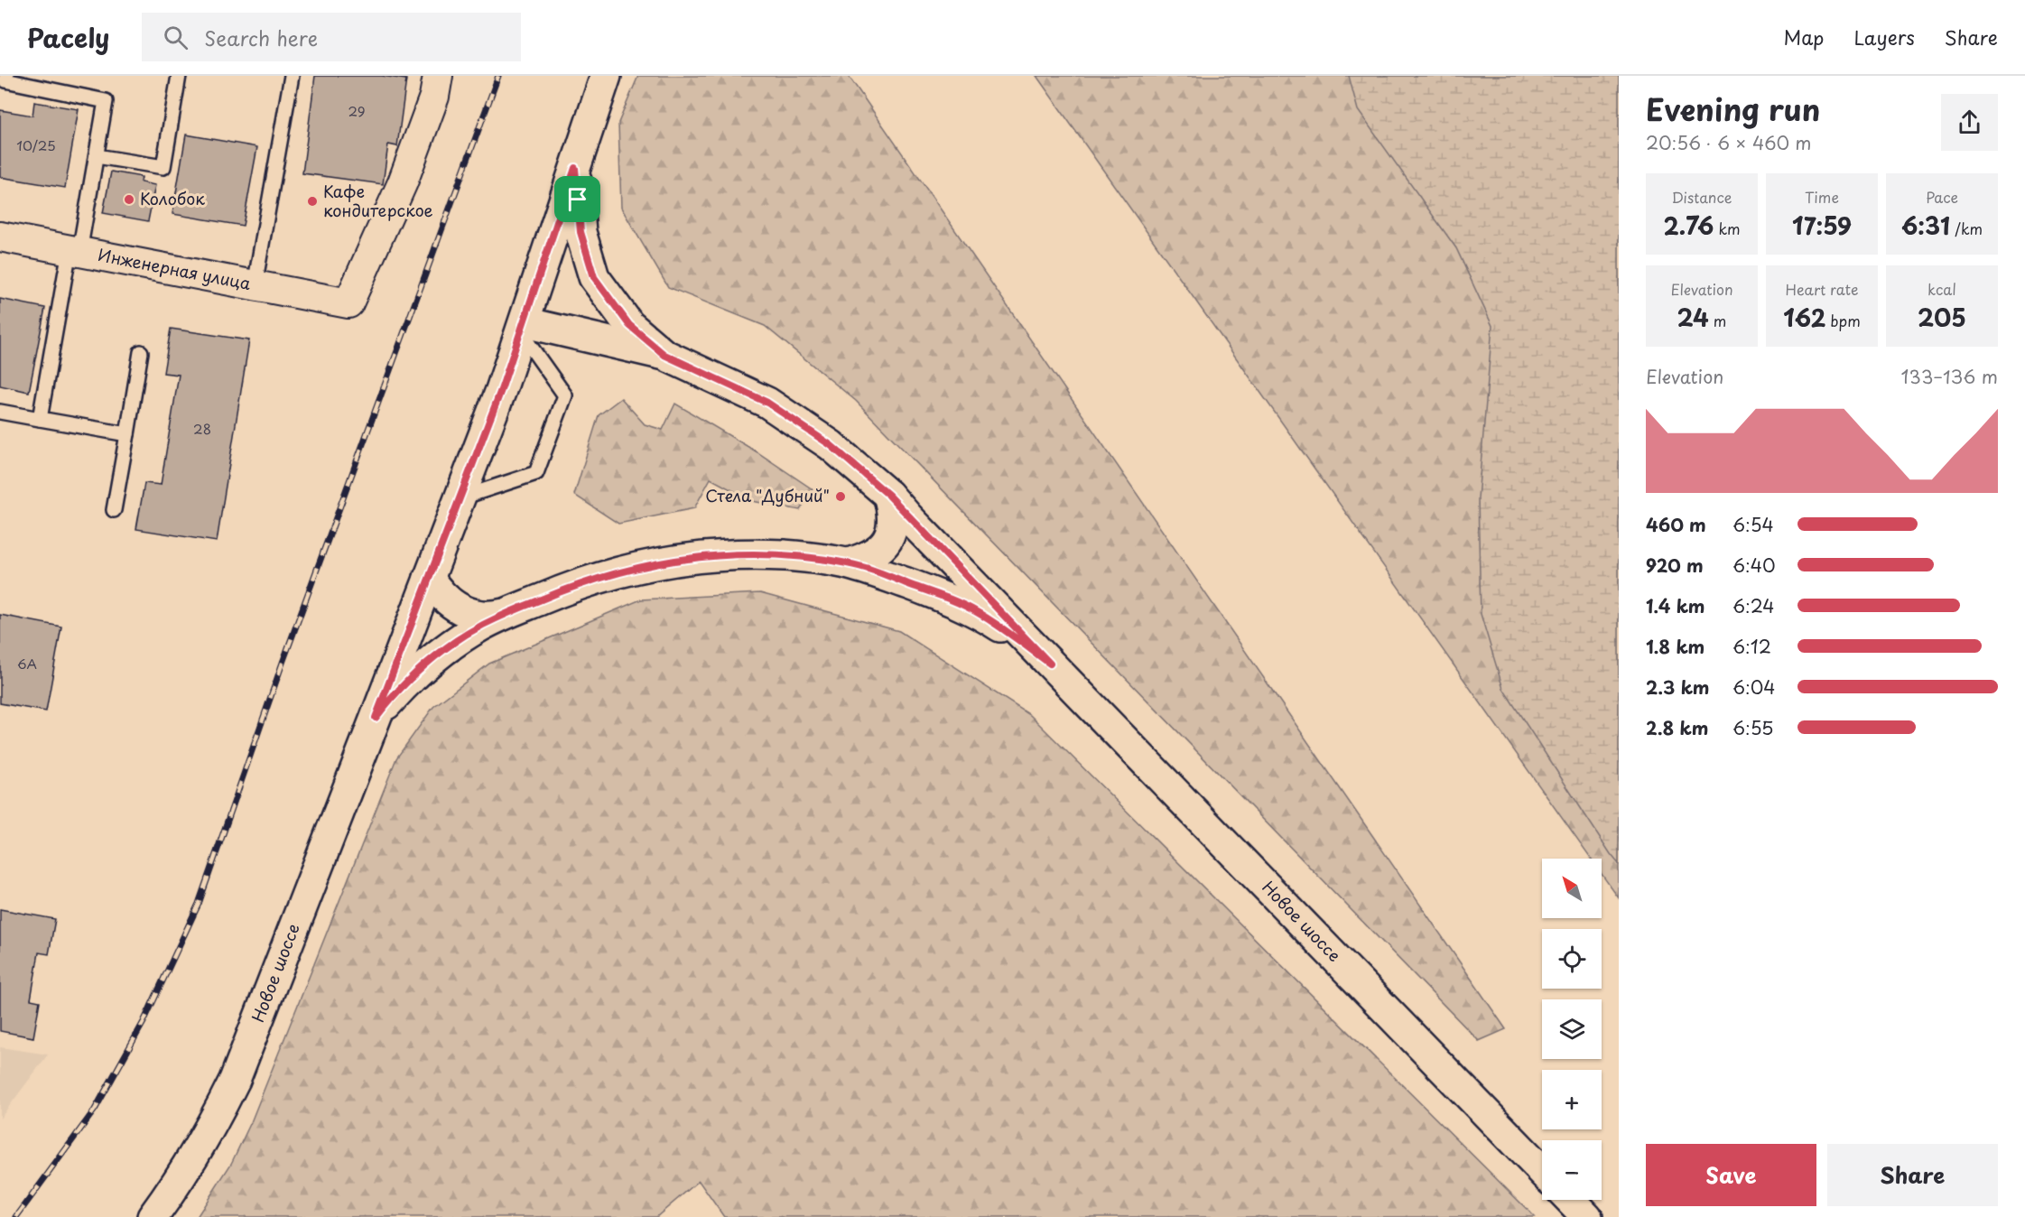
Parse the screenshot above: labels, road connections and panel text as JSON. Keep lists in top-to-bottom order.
{
  "streets": {
    "main road": ["Новое шоссе"],
    "street": ["Инженерная улица"]
  },
  "places": ["Колобок", "Кафе кондитерское", "Стела \"Дубний\""],
  "house_numbers": [
    "29",
    "10/25",
    "28",
    "6А"
  ],
  "north": "top left",
  "page": {
    "header": "Pacely",
    "search": "Search here",
    "nav": ["Map", "Layers", "Share"],
    "heading": ["Evening run", "20:56 · 6 × 460 m"],
    "stats": [
      ["Distance", "2.76 km"],
      ["Time", "17:59"],
      ["Pace", "6:31 /km"],
      ["Elevation", "24 m"],
      ["Heart rate", "162 bpm"],
      ["kcal", "205"]
    ],
    "chart": ["Elevation", "133–136 m"],
    "list": [
      {
        "name": "460 m",
        "note": "6:54"
      },
      {
        "name": "920 m",
        "note": "6:40"
      },
      {
        "name": "1.4 km",
        "note": "6:24"
      },
      {
        "name": "1.8 km",
        "note": "6:12"
      },
      {
        "name": "2.3 km",
        "note": "6:04"
      },
      {
        "name": "2.8 km",
        "note": "6:55"
      }
    ],
    "map_buttons": ["+", "−"],
    "buttons": ["Save", "Share"]
  }
}
